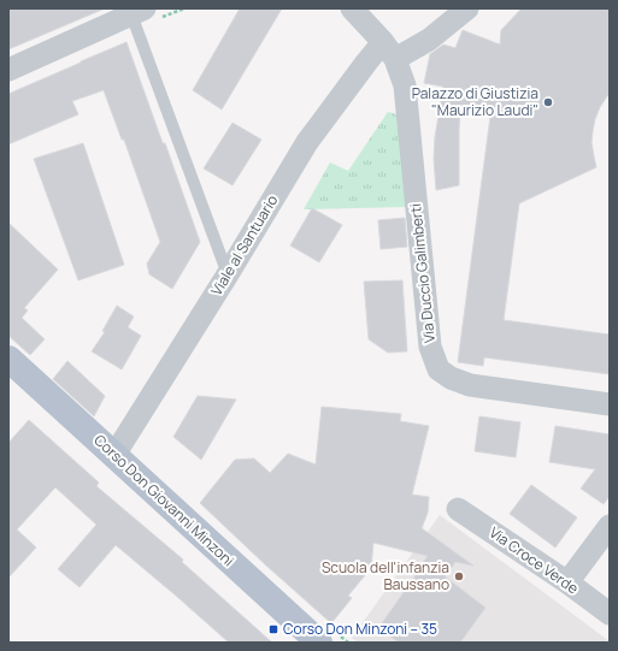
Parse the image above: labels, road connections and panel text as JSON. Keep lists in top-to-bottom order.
{
  "streets": {
    "main road": ["Corso Don Giovanni Minzoni"],
    "street": ["Viale al Santuario", "Via Duccio Galimberti", "Via Croce Verde"]
  },
  "crossings": [
    ["Viale al Santuario", "Via Duccio Galimberti"],
    ["Viale al Santuario", "Corso Don Giovanni Minzoni"]
  ],
  "places": {
    "other": ["Palazzo di Giustizia \"Maurizio Laudi\"", "Scuola dell'infanzia Baussano"],
    "transit": ["Corso Don Minzoni – 35"]
  }
}
